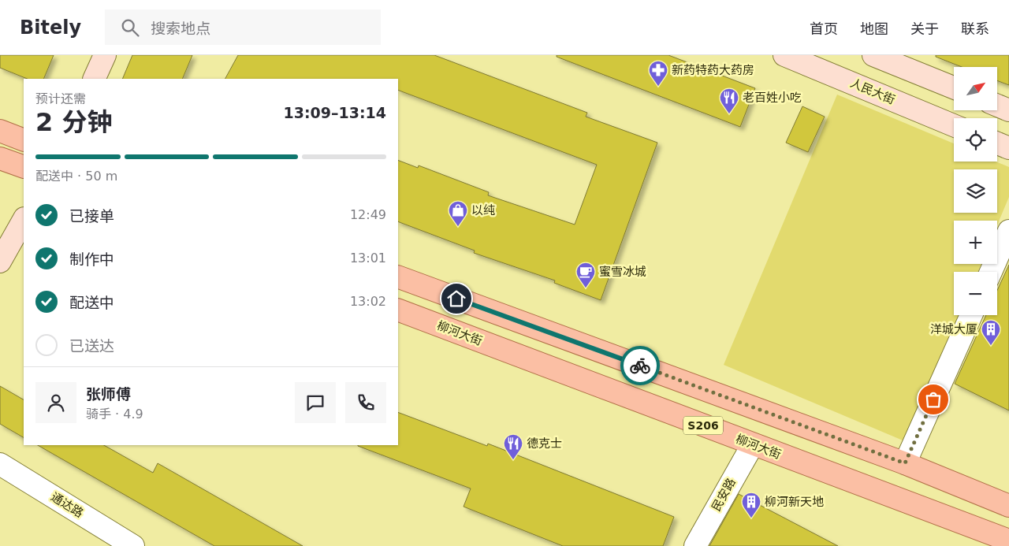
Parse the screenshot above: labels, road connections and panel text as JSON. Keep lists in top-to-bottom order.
{
  "streets": {
    "main road": ["柳河大街", "S206"],
    "street": ["人民大街", "民安路", "通达路"]
  },
  "crossings": [
    ["柳河大街", "民安路"]
  ],
  "places": {
    "pharmacy": ["新药特药大药房"],
    "restaurant": ["老百姓小吃", "德克士"],
    "shop": ["以纯"],
    "cafe": ["蜜雪冰城"],
    "building": ["洋城大厦", "柳河新天地"]
  },
  "north": "top right",
  "page": {
    "header": "Bitely",
    "search": "搜索地点",
    "nav": [
      "首页",
      "地图",
      "关于",
      "联系"
    ],
    "map_buttons": ["+", "−"],
    "heading": ["2 分钟", "预计还需", "13:09–13:14"],
    "panel": ["张师傅", "骑手 · 4.9"],
    "bar": "配送中 · 50 m",
    "list": [
      ["已接单", "12:49"],
      ["制作中", "13:01"],
      ["配送中", "13:02"],
      "已送达"
    ]
  }
}
